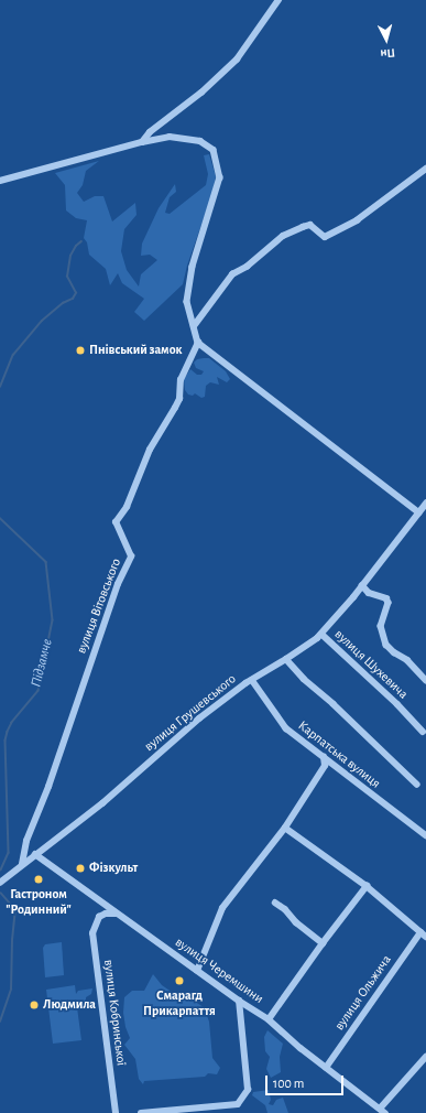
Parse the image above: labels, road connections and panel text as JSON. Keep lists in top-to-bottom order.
{
  "streets": {
    "street": [
      "вулиця Вітовського",
      "вулиця Шухевича",
      "вулиця Грушевського",
      "Карпатська вулиця",
      "вулиця Черемшини",
      "вулиця Ольжича",
      "вулиця Кобринської"
    ]
  },
  "crossings": [
    ["вулиця Вітовського", "вулиця Грушевського"],
    ["вулиця Шухевича", "вулиця Грушевського"],
    ["вулиця Грушевського", "Карпатська вулиця"],
    ["вулиця Грушевського", "вулиця Черемшини"],
    ["вулиця Черемшини", "вулиця Ольжича"],
    ["вулиця Черемшини", "вулиця Кобринської"]
  ],
  "water": ["Підзамче"],
  "places": [
    "Пнівський замок",
    "Фізкульт",
    "Гастроном \"Родинний\"",
    "Смарагд Прикарпаття",
    "Людмила"
  ],
  "scale_bar": "100 m",
  "north": "bottom"
}
